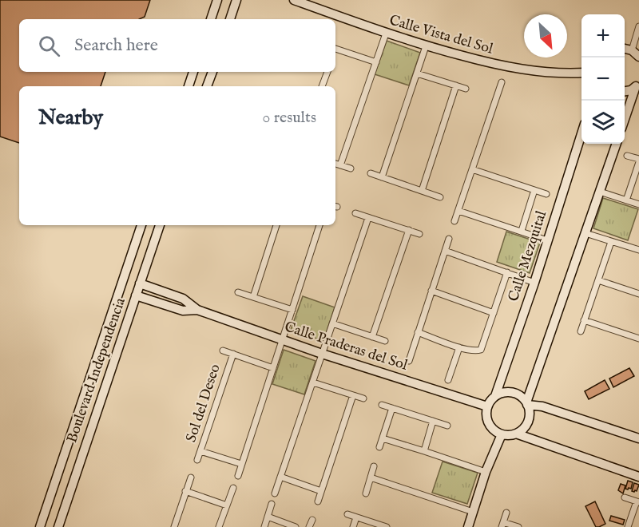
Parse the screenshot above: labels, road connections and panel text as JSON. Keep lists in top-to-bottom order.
{
  "streets": {
    "street": [
      "Calle Vista del Sol",
      "Calle Mezquital",
      "Calle Praderas del Sol",
      "Boulevard Independencia",
      "Sol del Deseo"
    ]
  },
  "crossings": [
    ["Calle Mezquital", "Calle Praderas del Sol"]
  ],
  "north": "bottom right",
  "page": {
    "map_buttons": ["+", "−"],
    "search": "Search here",
    "heading": ["Nearby", "0 results"]
  }
}
